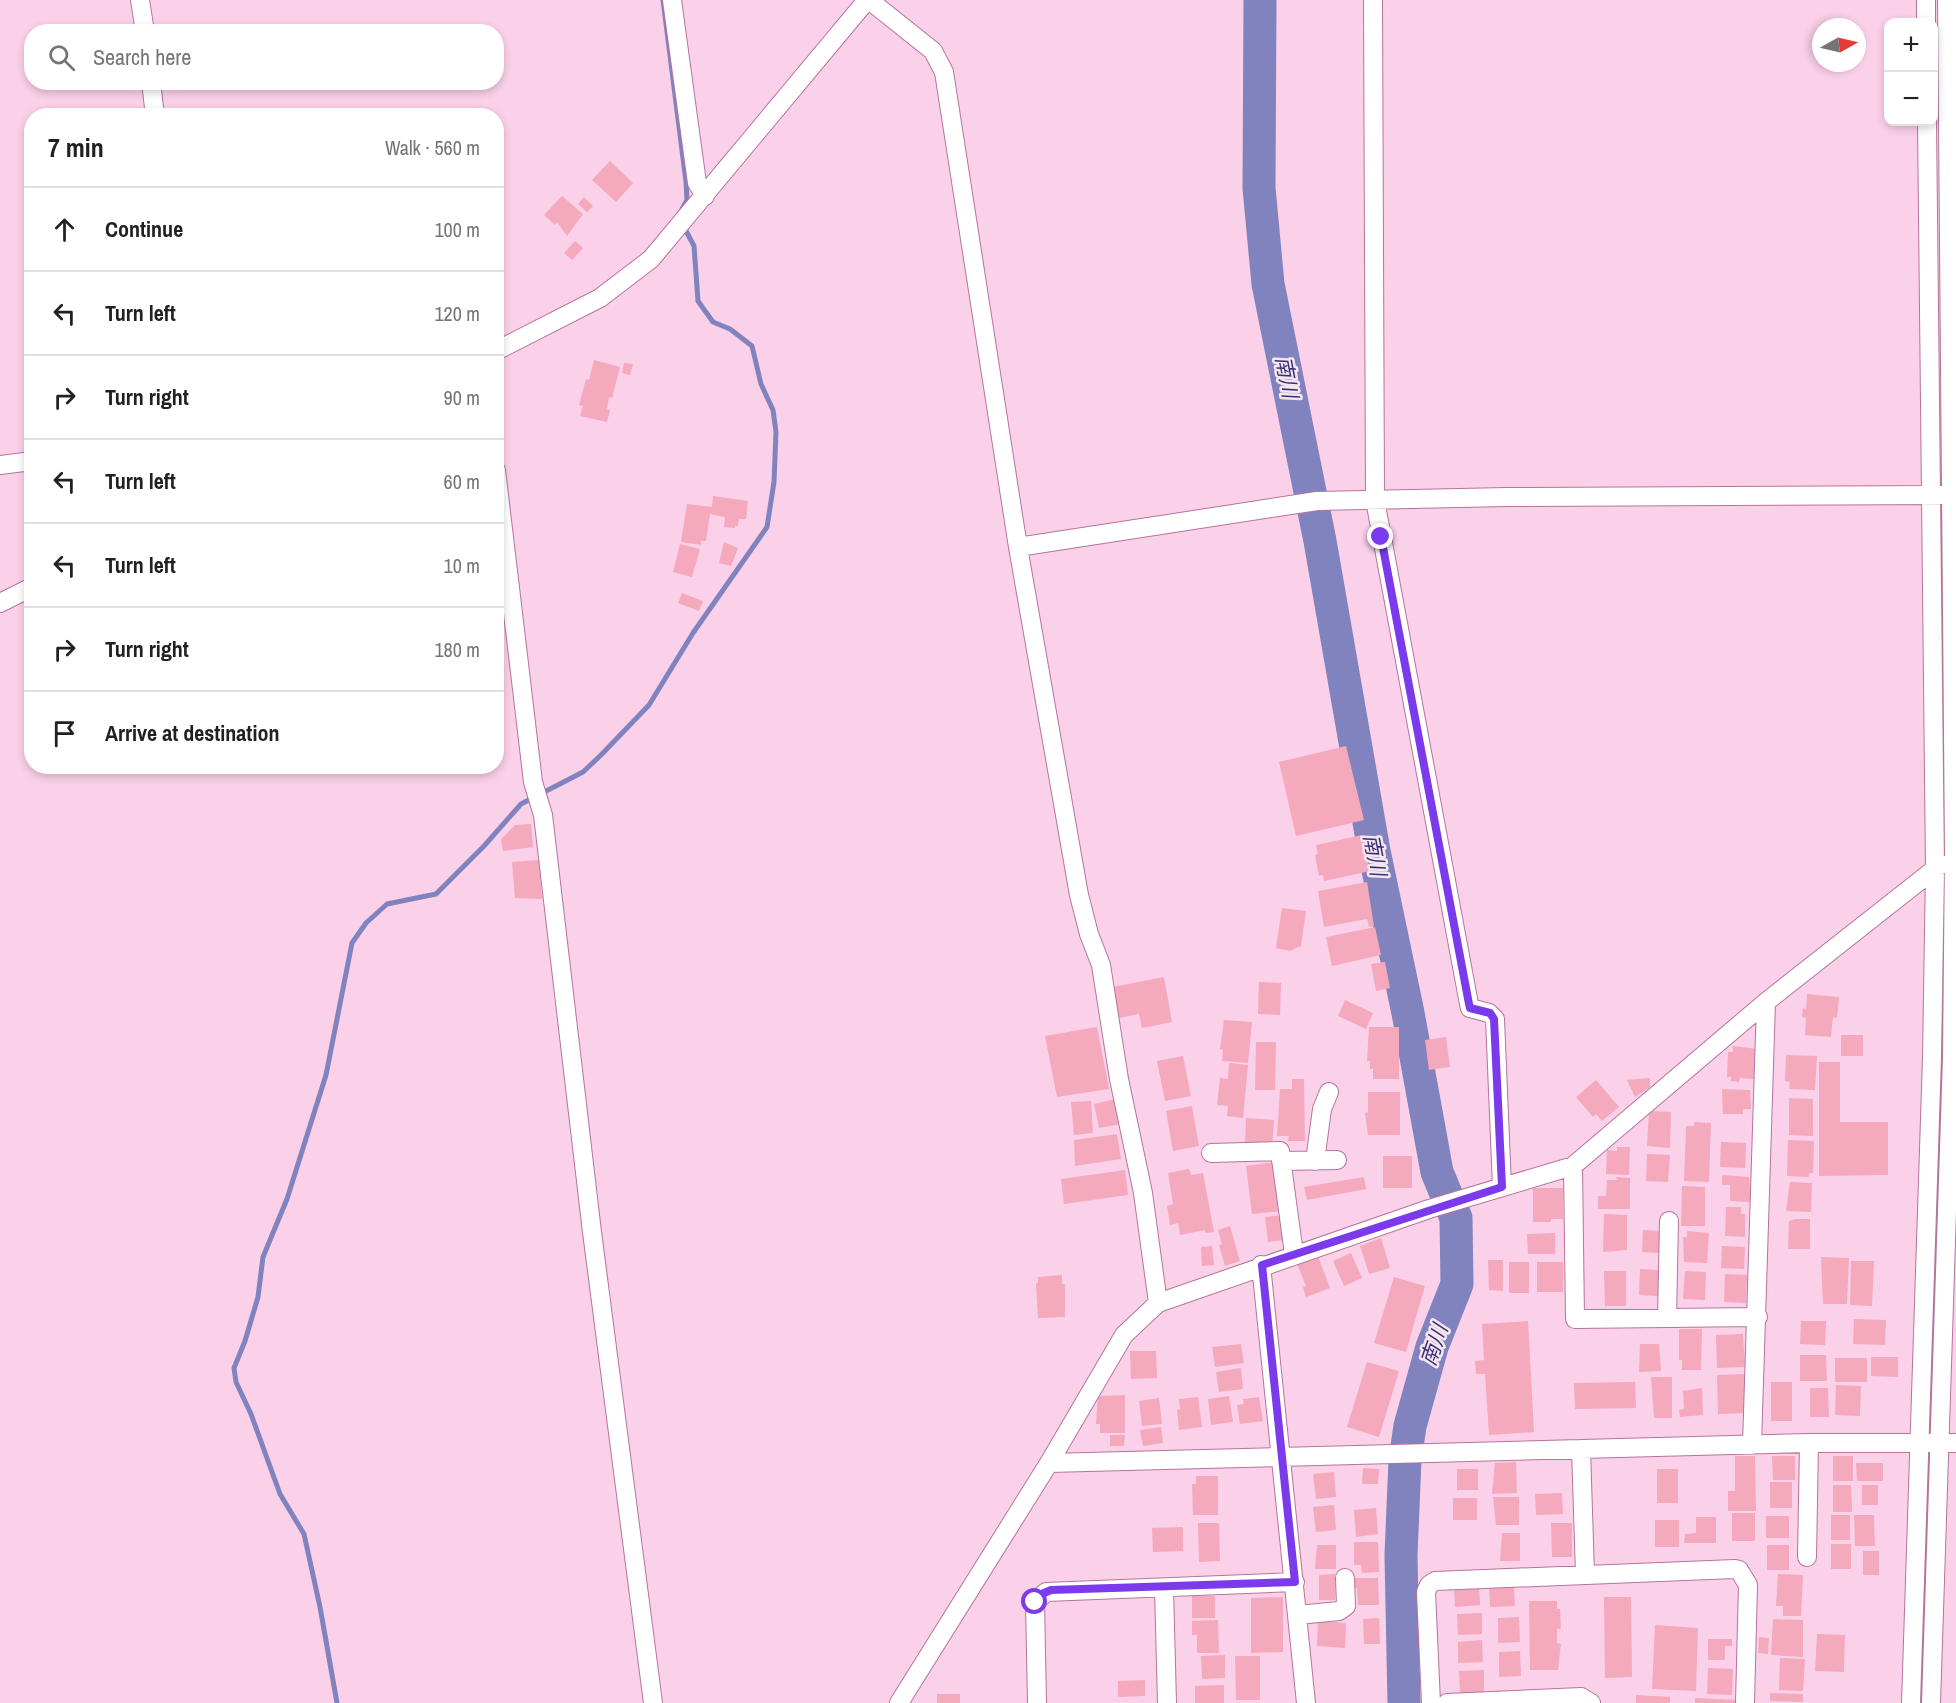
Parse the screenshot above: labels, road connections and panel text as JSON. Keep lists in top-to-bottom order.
{
  "water": ["南川"],
  "north": "right",
  "page": {
    "map_buttons": ["+", "−"],
    "search": "Search here",
    "heading": ["7 min", "Walk · 560 m"],
    "list": [
      ["Continue", "100 m"],
      ["Turn left", "120 m"],
      ["Turn right", "90 m"],
      ["Turn left", "60 m"],
      ["Turn left", "10 m"],
      ["Turn right", "180 m"],
      "Arrive at destination"
    ]
  }
}
